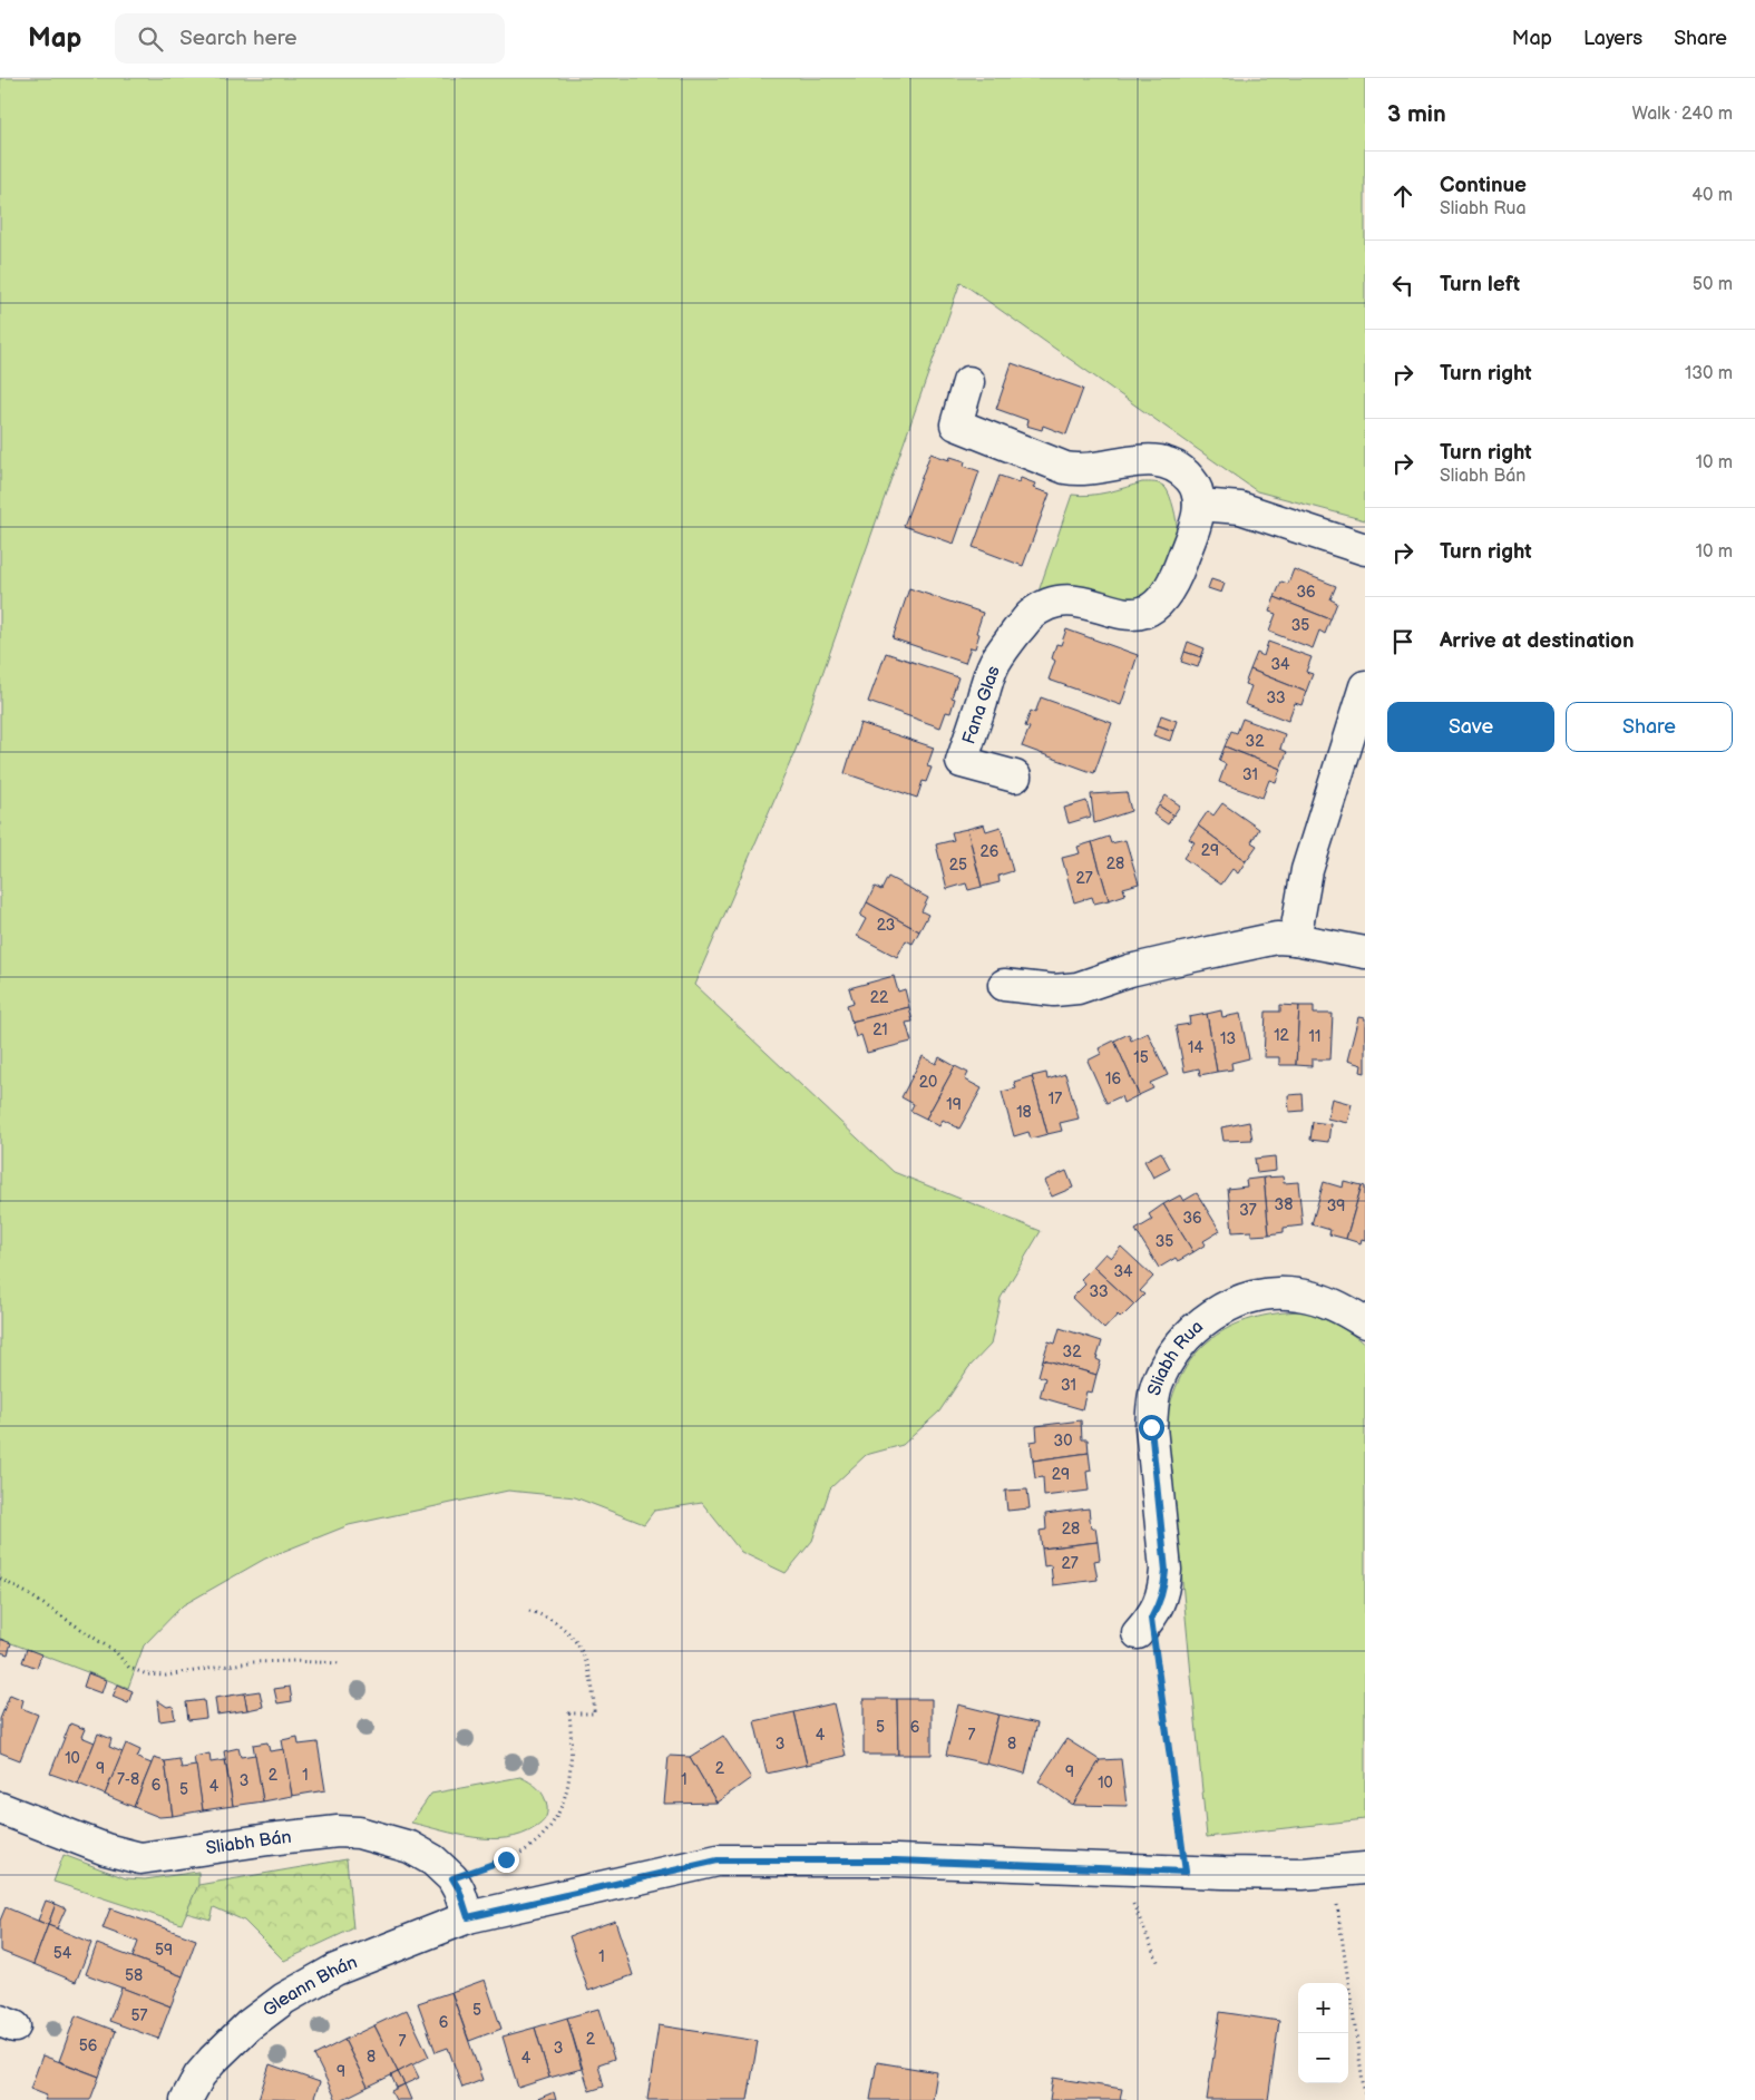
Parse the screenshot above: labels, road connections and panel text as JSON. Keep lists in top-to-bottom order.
{
  "streets": {
    "street": [
      "Fana Glas",
      "Sliabh Rua",
      "Sliabh Bán",
      "Gleann Bhán"
    ]
  },
  "crossings": [
    ["Sliabh Bán", "Gleann Bhán"]
  ],
  "house_numbers": [
    "36",
    "35",
    "34",
    "33",
    "32",
    "31",
    "29",
    "26",
    "28",
    "25",
    "27",
    "23",
    "22",
    "21",
    "12",
    "11",
    "13",
    "14",
    "15",
    "16",
    "20",
    "17",
    "19",
    "18",
    "38",
    "39",
    "37",
    "36",
    "35",
    "34",
    "33",
    "32",
    "31",
    "30",
    "29",
    "28",
    "27",
    "5",
    "6",
    "4",
    "7",
    "3",
    "8",
    "10",
    "9",
    "2",
    "9",
    "2",
    "1",
    "7-8",
    "1",
    "3",
    "10",
    "6",
    "4",
    "5",
    "59",
    "54",
    "1",
    "58",
    "5",
    "57",
    "6",
    "2",
    "7",
    "56",
    "3",
    "8",
    "4",
    "9"
  ],
  "page": {
    "header": "Map",
    "search": "Search here",
    "nav": ["Map", "Layers", "Share"],
    "heading": ["3 min", "Walk · 240 m"],
    "list": [
      ["Continue", "Sliabh Rua", "40 m"],
      ["Turn left", "50 m"],
      ["Turn right", "130 m"],
      ["Turn right", "Sliabh Bán", "10 m"],
      ["Turn right", "10 m"],
      "Arrive at destination"
    ],
    "buttons": ["Save", "Share"],
    "map_buttons": ["+", "−"]
  }
}
